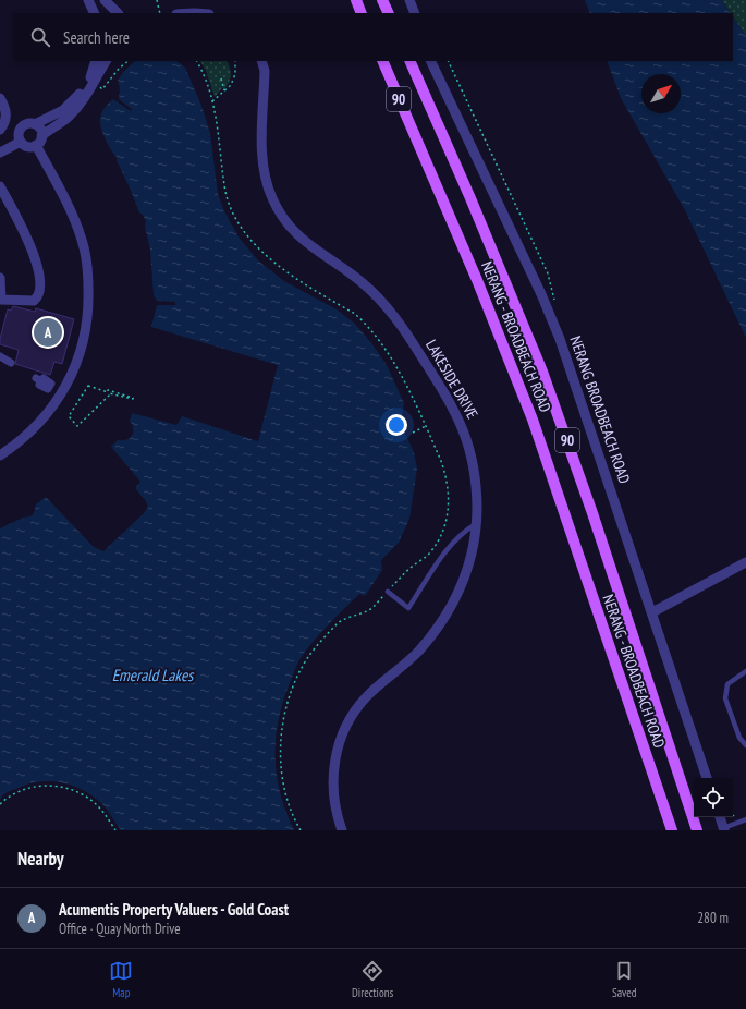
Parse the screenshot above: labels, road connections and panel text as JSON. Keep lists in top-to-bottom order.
{
  "streets": {
    "main road": ["90", "NERANG - BROADBEACH ROAD"],
    "street": ["LAKESIDE DRIVE", "NERANG BROADBEACH ROAD"]
  },
  "water": ["Emerald Lakes"],
  "north": "top right",
  "page": {
    "search": "Search here",
    "pins": "A",
    "heading": "Nearby",
    "list": [
      {
        "mark": "A",
        "name": "Acumentis Property Valuers - Gold Coast",
        "note": "Office · Quay North Drive",
        "value": "280 m"
      }
    ],
    "nav": ["Map", "Directions", "Saved"]
  }
}
